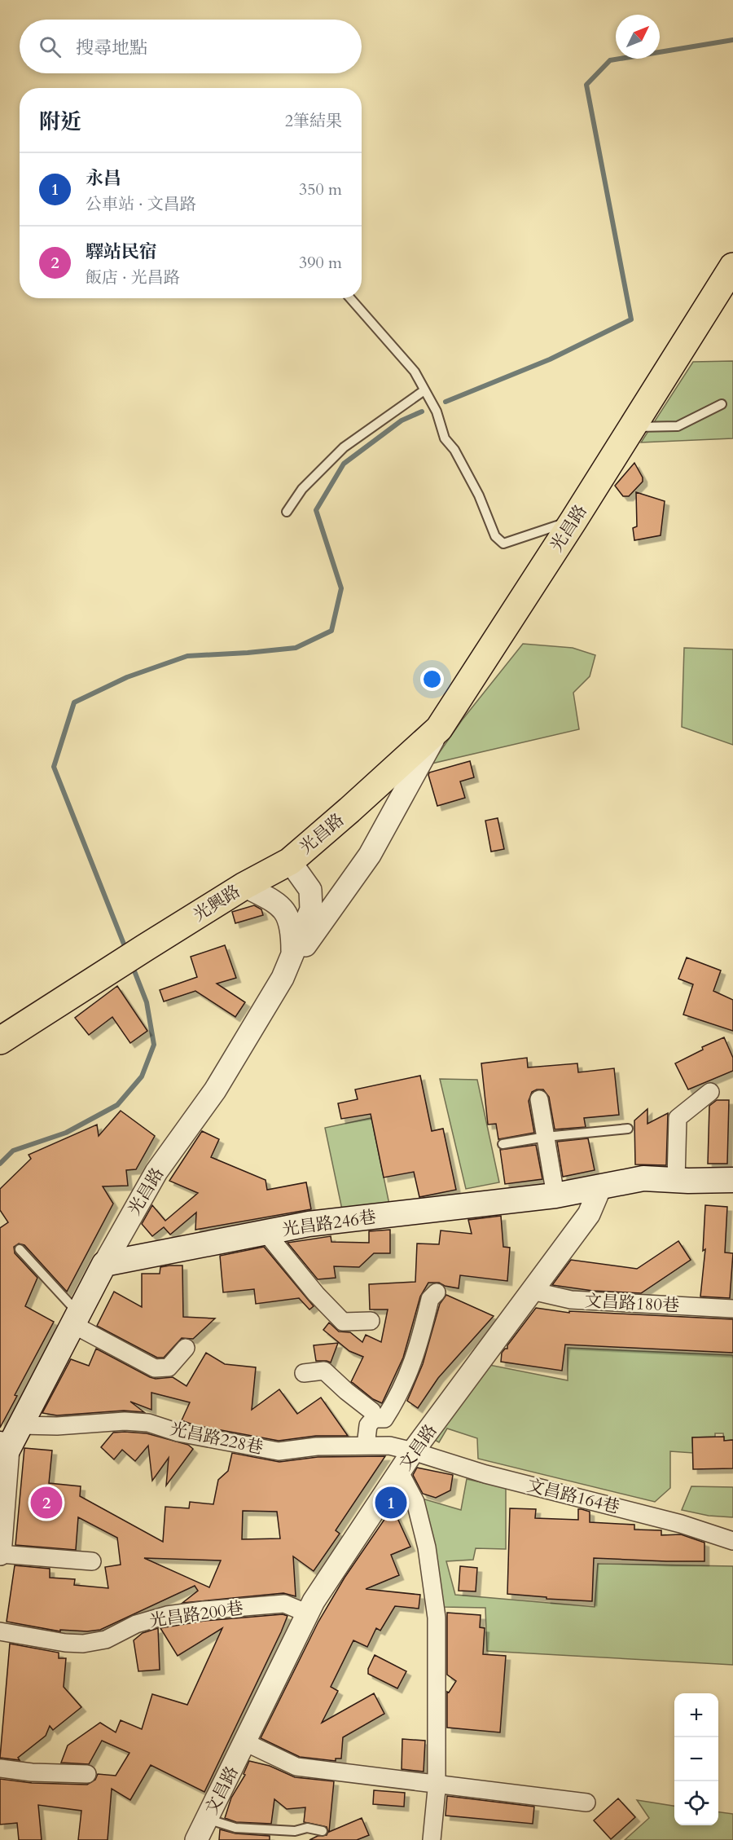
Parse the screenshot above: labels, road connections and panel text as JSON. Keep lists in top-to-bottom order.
{
  "streets": {
    "main road": ["光昌路", "光興路", "光昌路246巷"],
    "street": [
      "文昌路180巷",
      "光昌路228巷",
      "文昌路",
      "文昌路164巷",
      "光昌路200巷"
    ]
  },
  "crossings": [
    ["光昌路", "光興路"],
    ["光昌路", "光昌路246巷"],
    ["光昌路", "光昌路228巷"],
    ["光昌路246巷", "文昌路"],
    ["文昌路180巷", "文昌路"],
    ["光昌路228巷", "文昌路"],
    ["光昌路228巷", "文昌路164巷"],
    ["文昌路", "文昌路164巷"],
    ["文昌路", "光昌路200巷"]
  ],
  "north": "top right",
  "page": {
    "search": "搜尋地點",
    "heading": ["附近", "2筆結果"],
    "list": [
      {
        "mark": "1",
        "name": "永昌",
        "note": "公車站 · 文昌路",
        "value": "350 m"
      },
      {
        "mark": "2",
        "name": "驛站民宿",
        "note": "飯店 · 光昌路",
        "value": "390 m"
      }
    ],
    "pins": ["1", "2"],
    "map_buttons": ["+", "−"]
  }
}
